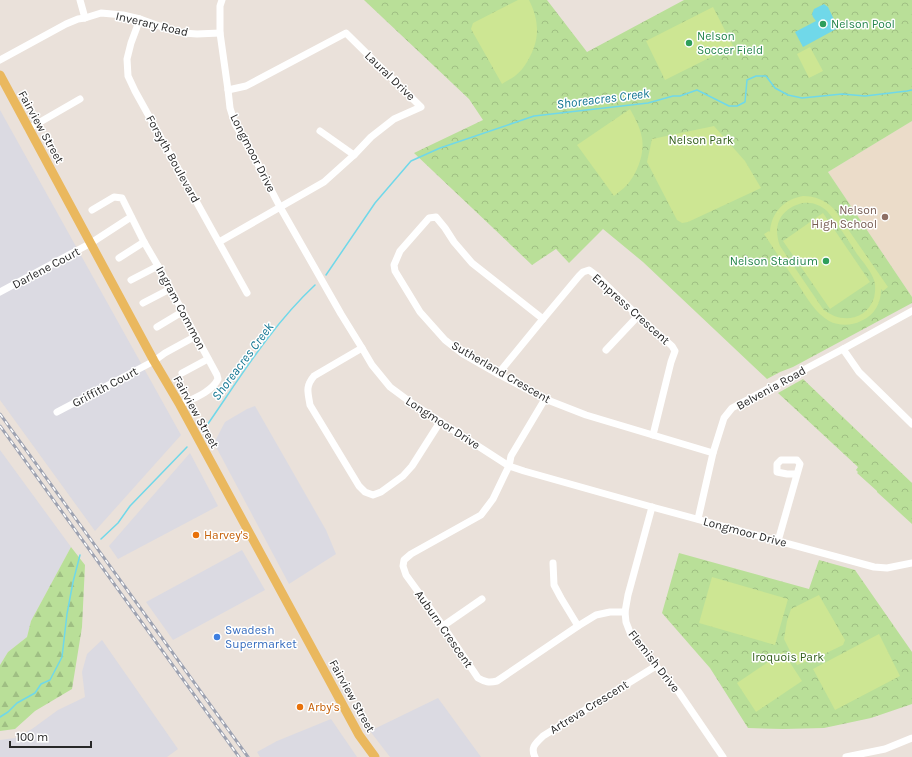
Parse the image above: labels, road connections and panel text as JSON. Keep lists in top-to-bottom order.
{
  "streets": {
    "main road": ["Fairview Street"],
    "street": [
      "Inverary Road",
      "Laural Drive",
      "Longmoor Drive",
      "Forsyth Boulevard",
      "Darlene Court",
      "Ingram Common",
      "Empress Crescent",
      "Sutherland Crescent",
      "Griffith Court",
      "Belvenia Road",
      "Auburn Crescent",
      "Flemish Drive",
      "Artreva Crescent"
    ]
  },
  "crossings": [
    ["Inverary Road", "Longmoor Drive"],
    ["Inverary Road", "Forsyth Boulevard"],
    ["Laural Drive", "Longmoor Drive"],
    ["Laural Drive", "Forsyth Boulevard"],
    ["Fairview Street", "Darlene Court"],
    ["Fairview Street", "Ingram Common"],
    ["Fairview Street", "Griffith Court"],
    ["Longmoor Drive", "Belvenia Road"],
    ["Longmoor Drive", "Auburn Crescent"],
    ["Longmoor Drive", "Flemish Drive"],
    ["Darlene Court", "Ingram Common"],
    ["Ingram Common", "Griffith Court"],
    ["Empress Crescent", "Sutherland Crescent"],
    ["Sutherland Crescent", "Belvenia Road"],
    ["Auburn Crescent", "Flemish Drive"],
    ["Flemish Drive", "Artreva Crescent"]
  ],
  "water": ["Shoreacres Creek"],
  "parks": ["Nelson Park", "Iroquois Park"],
  "places": [
    "Nelson Pool",
    "Nelson Soccer Field",
    "Nelson High School",
    "Nelson Stadium",
    "Harvey's",
    "Swadesh Supermarket",
    "Arby's"
  ],
  "scale_bar": "100 m"
}
